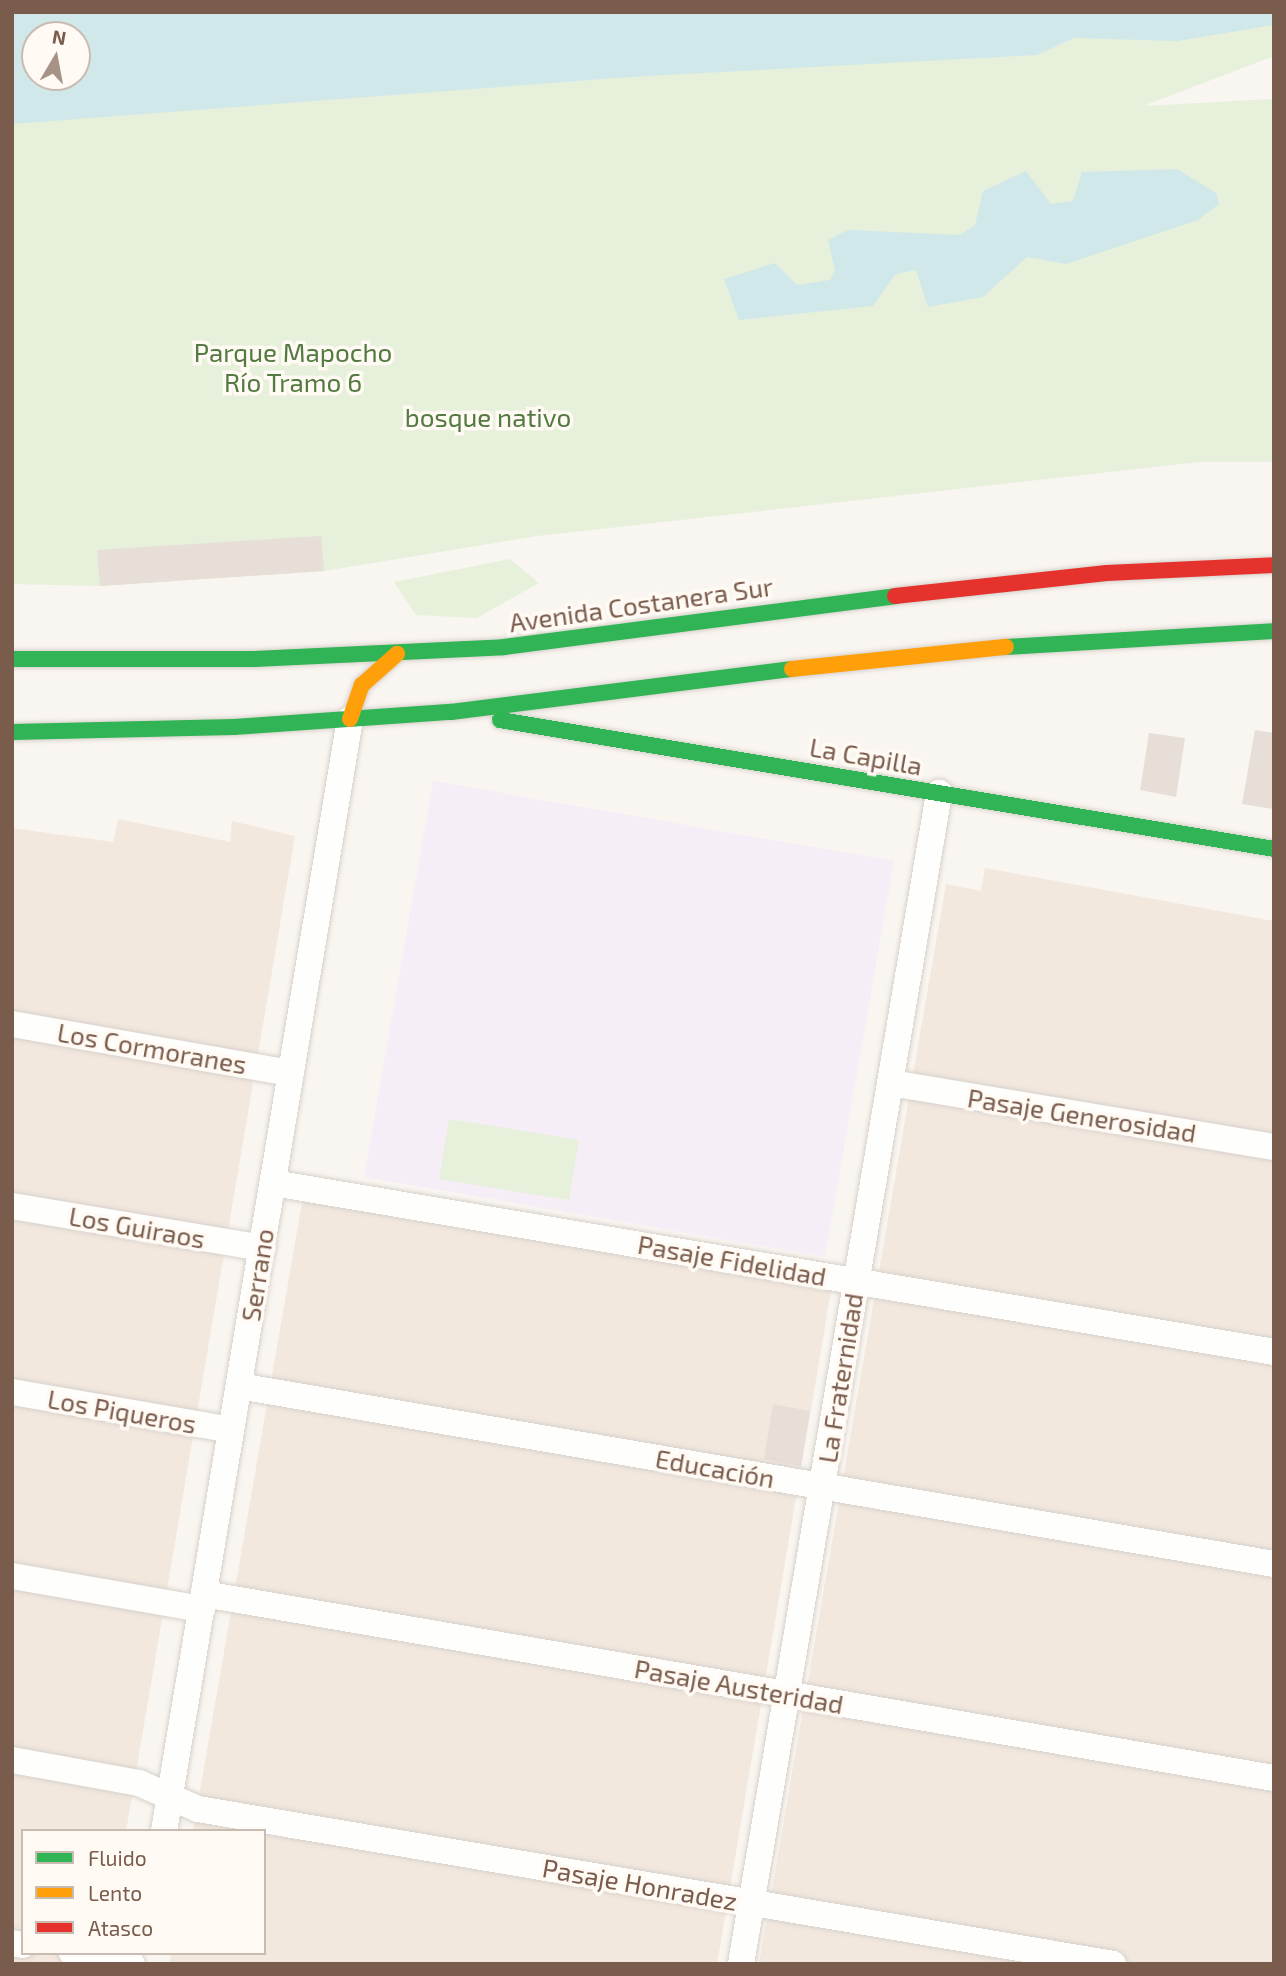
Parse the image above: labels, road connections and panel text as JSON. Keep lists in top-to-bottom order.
{
  "streets": {
    "street": [
      "Avenida Costanera Sur",
      "La Capilla",
      "Los Cormoranes",
      "Pasaje Generosidad",
      "Los Guiraos",
      "Pasaje Fidelidad",
      "Serrano",
      "La Fraternidad",
      "Los Piqueros",
      "Educación",
      "Pasaje Austeridad",
      "Pasaje Honradez"
    ]
  },
  "crossings": [
    ["La Capilla", "La Fraternidad"],
    ["Los Cormoranes", "Serrano"],
    ["Pasaje Generosidad", "La Fraternidad"],
    ["Los Guiraos", "Serrano"],
    ["Pasaje Fidelidad", "Serrano"],
    ["Pasaje Fidelidad", "La Fraternidad"],
    ["Serrano", "Los Piqueros"],
    ["Serrano", "Educación"],
    ["Serrano", "Pasaje Austeridad"],
    ["Serrano", "Pasaje Honradez"],
    ["La Fraternidad", "Educación"],
    ["La Fraternidad", "Pasaje Austeridad"],
    ["La Fraternidad", "Pasaje Honradez"]
  ],
  "parks": ["Parque Mapocho Río Tramo 6", "bosque nativo"],
  "legend": ["Fluido", "Lento", "Atasco"],
  "north": "top"
}
